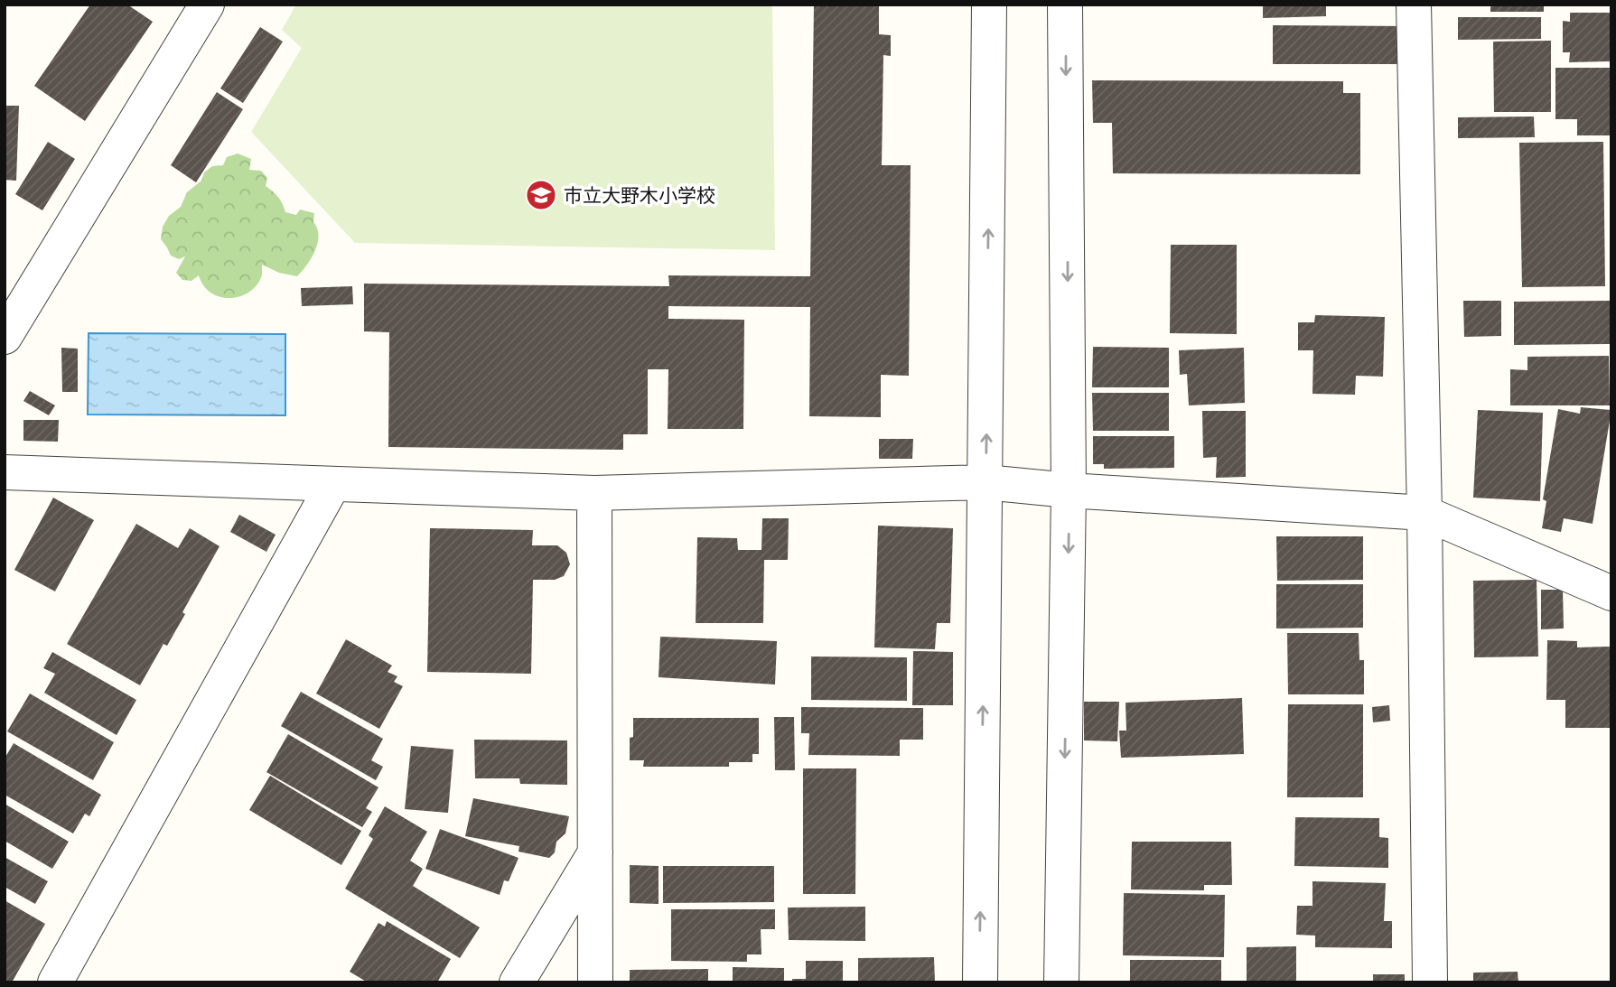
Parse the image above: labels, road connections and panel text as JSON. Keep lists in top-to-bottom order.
{
  "places": {
    "school or university": ["市立大野木小学校"]
  }
}
